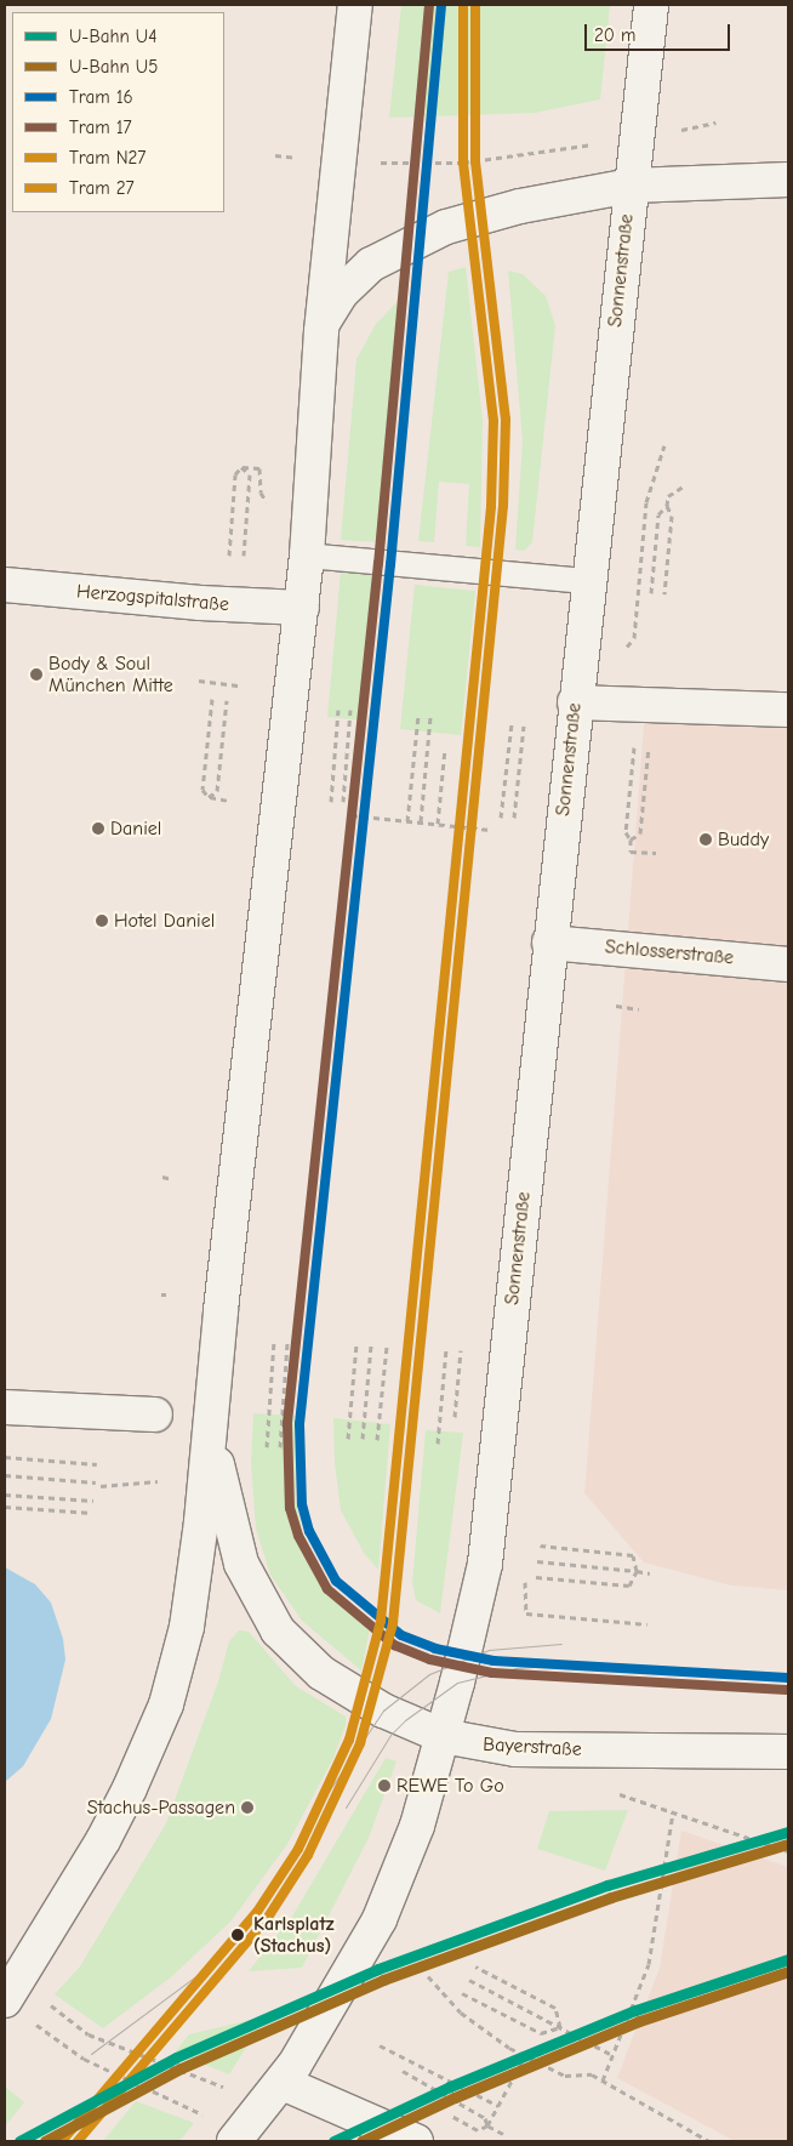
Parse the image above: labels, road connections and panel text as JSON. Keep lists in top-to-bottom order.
{
  "streets": {
    "main road": [
      "Sonnenstraße",
      "Herzogspitalstraße",
      "Schlosserstraße",
      "Bayerstraße"
    ]
  },
  "crossings": [
    ["Sonnenstraße", "Schlosserstraße"],
    ["Sonnenstraße", "Bayerstraße"]
  ],
  "places": [
    "Body & Soul München Mitte",
    "Daniel",
    "Buddy",
    "Hotel Daniel",
    "REWE To Go",
    "Stachus-Passagen",
    "Karlsplatz (Stachus)"
  ],
  "lines": [
    "tram line 16",
    "tram line 17",
    "tram line N27",
    "tram line 27",
    "metro line U4",
    "metro line U5"
  ],
  "legend": [
    "U-Bahn U4",
    "U-Bahn U5",
    "Tram 16",
    "Tram 17",
    "Tram N27",
    "Tram 27"
  ],
  "scale_bar": "20 m"
}
